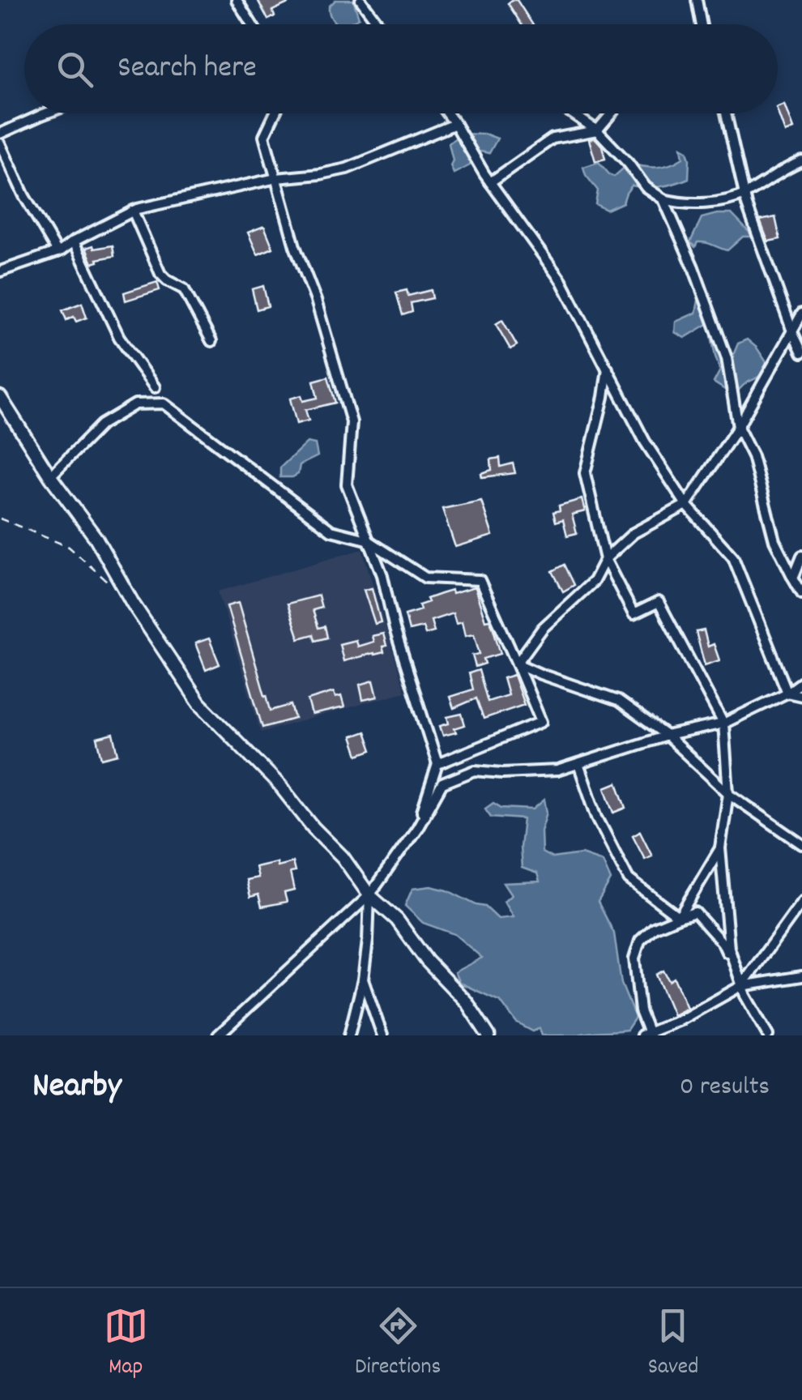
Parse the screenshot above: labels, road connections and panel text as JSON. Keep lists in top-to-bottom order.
{
  "page": {
    "search": "Search here",
    "heading": ["Nearby", "0 results"],
    "nav": ["Map", "Directions", "Saved"]
  }
}
